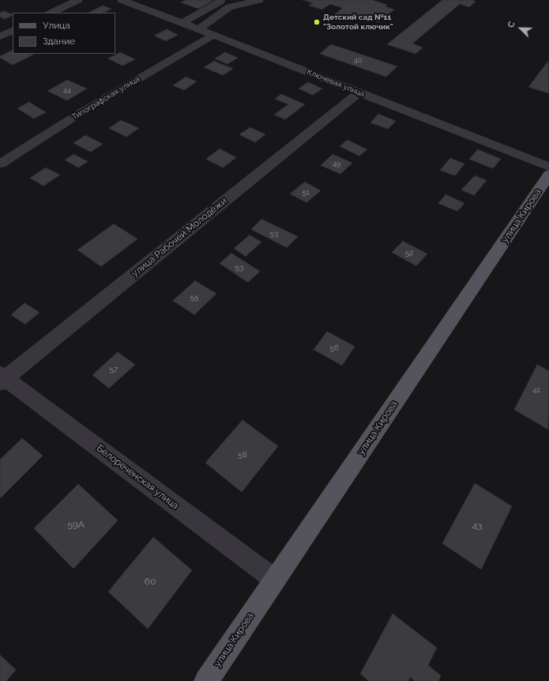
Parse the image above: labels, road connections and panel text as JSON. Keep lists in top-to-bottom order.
{
  "streets": {
    "main road": ["улица Кирова"],
    "street": [
      "Ключевая улица",
      "Типографская улица",
      "улица Рабочей Молодёжи",
      "Белореченская улица"
    ]
  },
  "crossings": [
    ["Ключевая улица", "Типографская улица"],
    ["Ключевая улица", "улица Рабочей Молодёжи"],
    ["улица Кирова", "Белореченская улица"],
    ["улица Рабочей Молодёжи", "Белореченская улица"]
  ],
  "places": ["Детский сад №11 \"Золотой ключик\""],
  "house_numbers": [
    "40",
    "44",
    "49",
    "51",
    "53",
    "52",
    "53",
    "55",
    "56",
    "57",
    "41",
    "58",
    "59А",
    "43",
    "60"
  ],
  "legend": ["Улица", "Здание"],
  "north": "top left"
}
